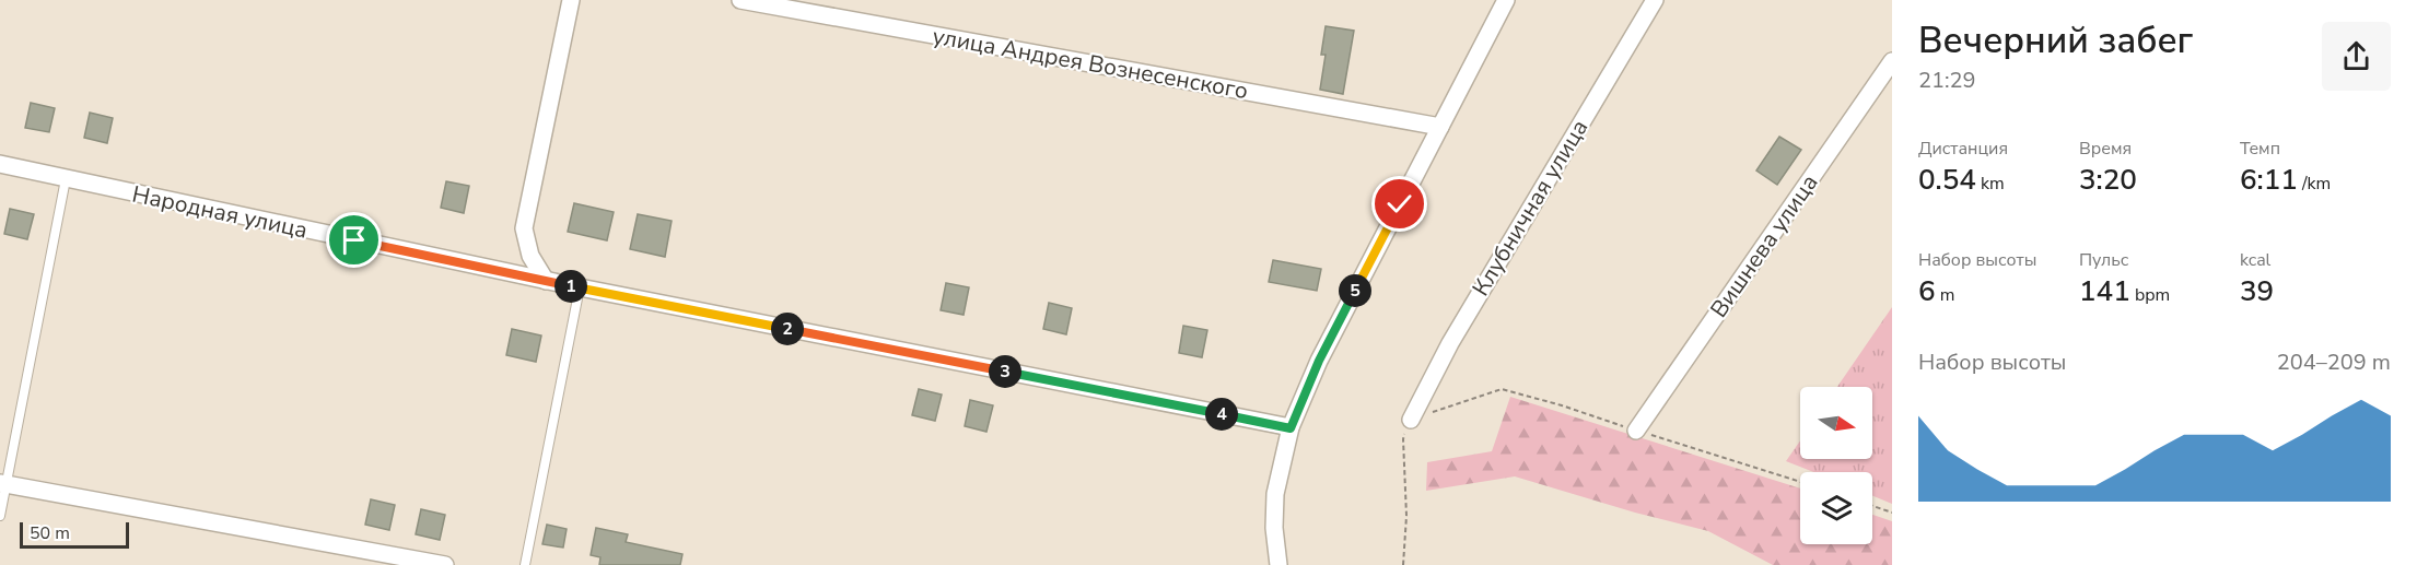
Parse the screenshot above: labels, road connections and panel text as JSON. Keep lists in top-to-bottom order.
{
  "streets": {
    "street": [
      "улица Андрея Вознесенского",
      "Клубничная улица",
      "Народная улица",
      "Вишнева улица"
    ]
  },
  "scale_bar": "50 m",
  "north": "right",
  "page": {
    "heading": ["Вечерний забег", "21:29"],
    "stats": [
      ["Дистанция", "0.54 km"],
      ["Время", "3:20"],
      ["Темп", "6:11 /km"],
      ["Набор высоты", "6 m"],
      ["Пульс", "141 bpm"],
      ["kcal", "39"]
    ],
    "pins": [
      "1",
      "5",
      "2",
      "3",
      "4"
    ],
    "chart": ["Набор высоты", "204–209 m"],
    "scale": "50 m"
  }
}
